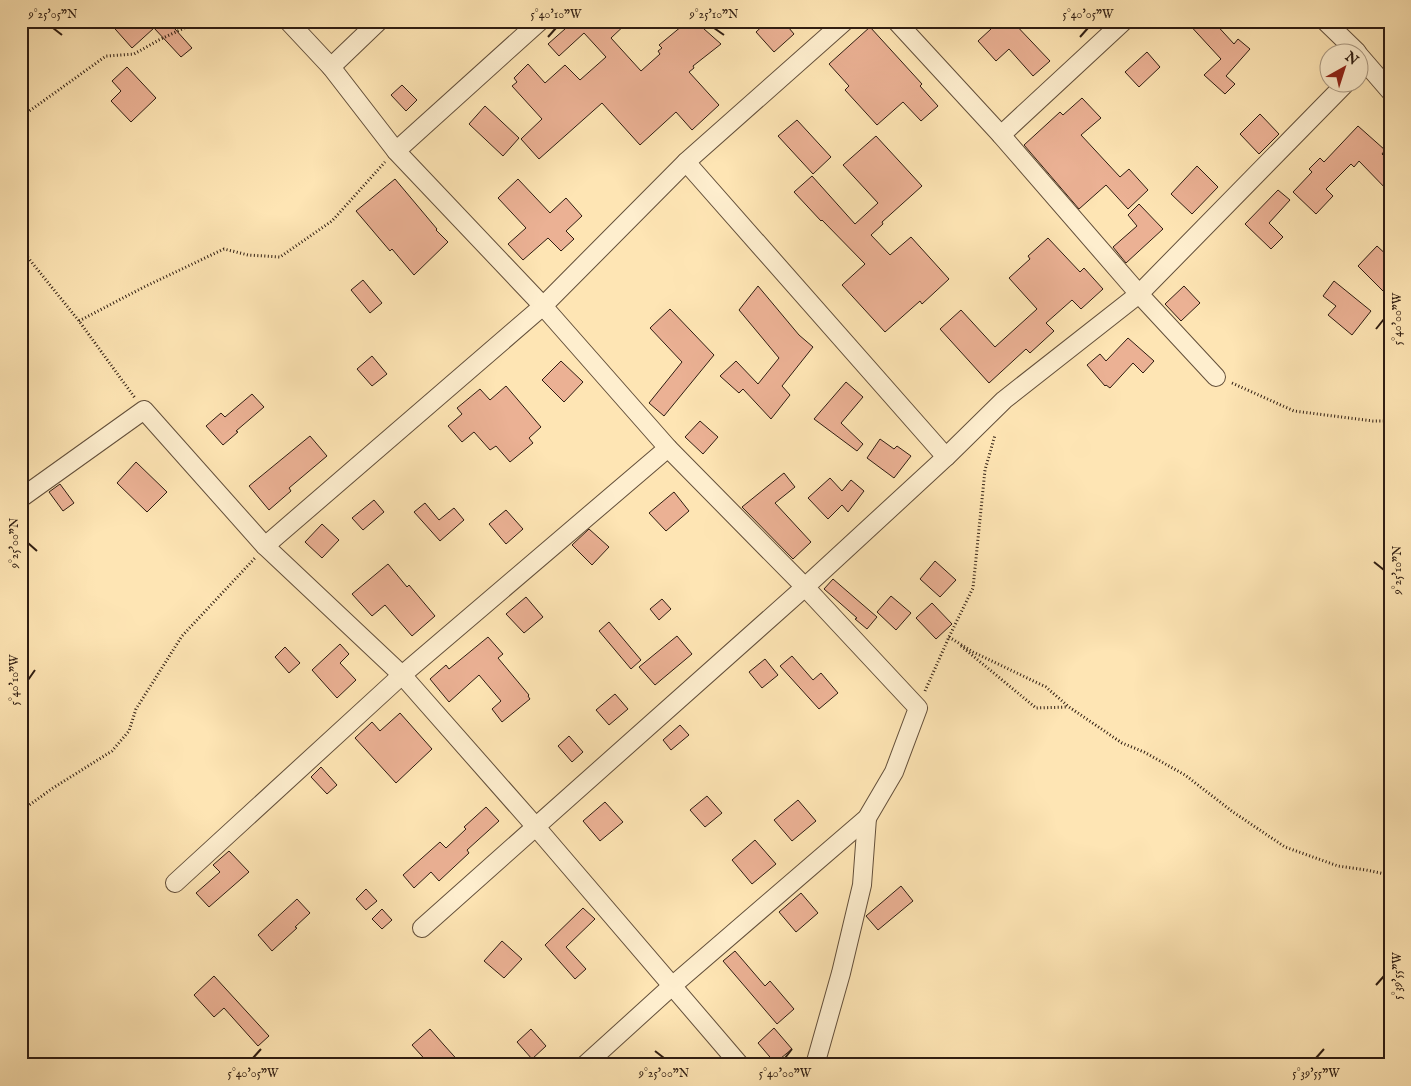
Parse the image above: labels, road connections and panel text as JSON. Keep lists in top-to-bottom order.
{
  "north": "top right",
  "coordinates": [
    "9°25'05\"N",
    "5°40'10\"W",
    "9°25'10\"N",
    "5°40'05\"W",
    "5°40'00\"W",
    "9°25'00\"N",
    "5°39'55\"W"
  ]
}
